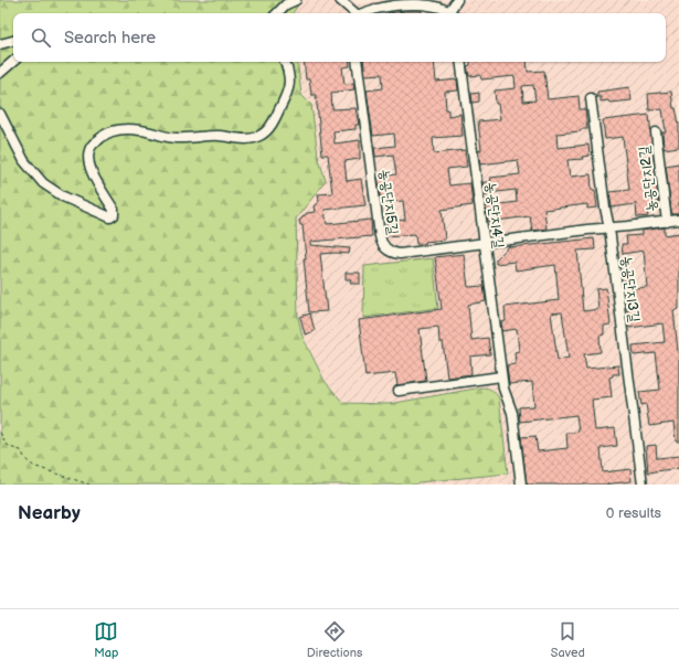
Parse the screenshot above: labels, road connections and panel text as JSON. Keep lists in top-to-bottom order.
{
  "streets": {
    "street": [
      "농공단지2길",
      "농공단지5길",
      "농공단지4길",
      "농공단지3길"
    ]
  },
  "crossings": [
    ["농공단지2길", "농공단지5길"],
    ["농공단지2길", "농공단지4길"],
    ["농공단지2길", "농공단지3길"],
    ["농공단지5길", "농공단지4길"]
  ],
  "page": {
    "search": "Search here",
    "heading": ["Nearby", "0 results"],
    "nav": ["Map", "Directions", "Saved"]
  }
}
